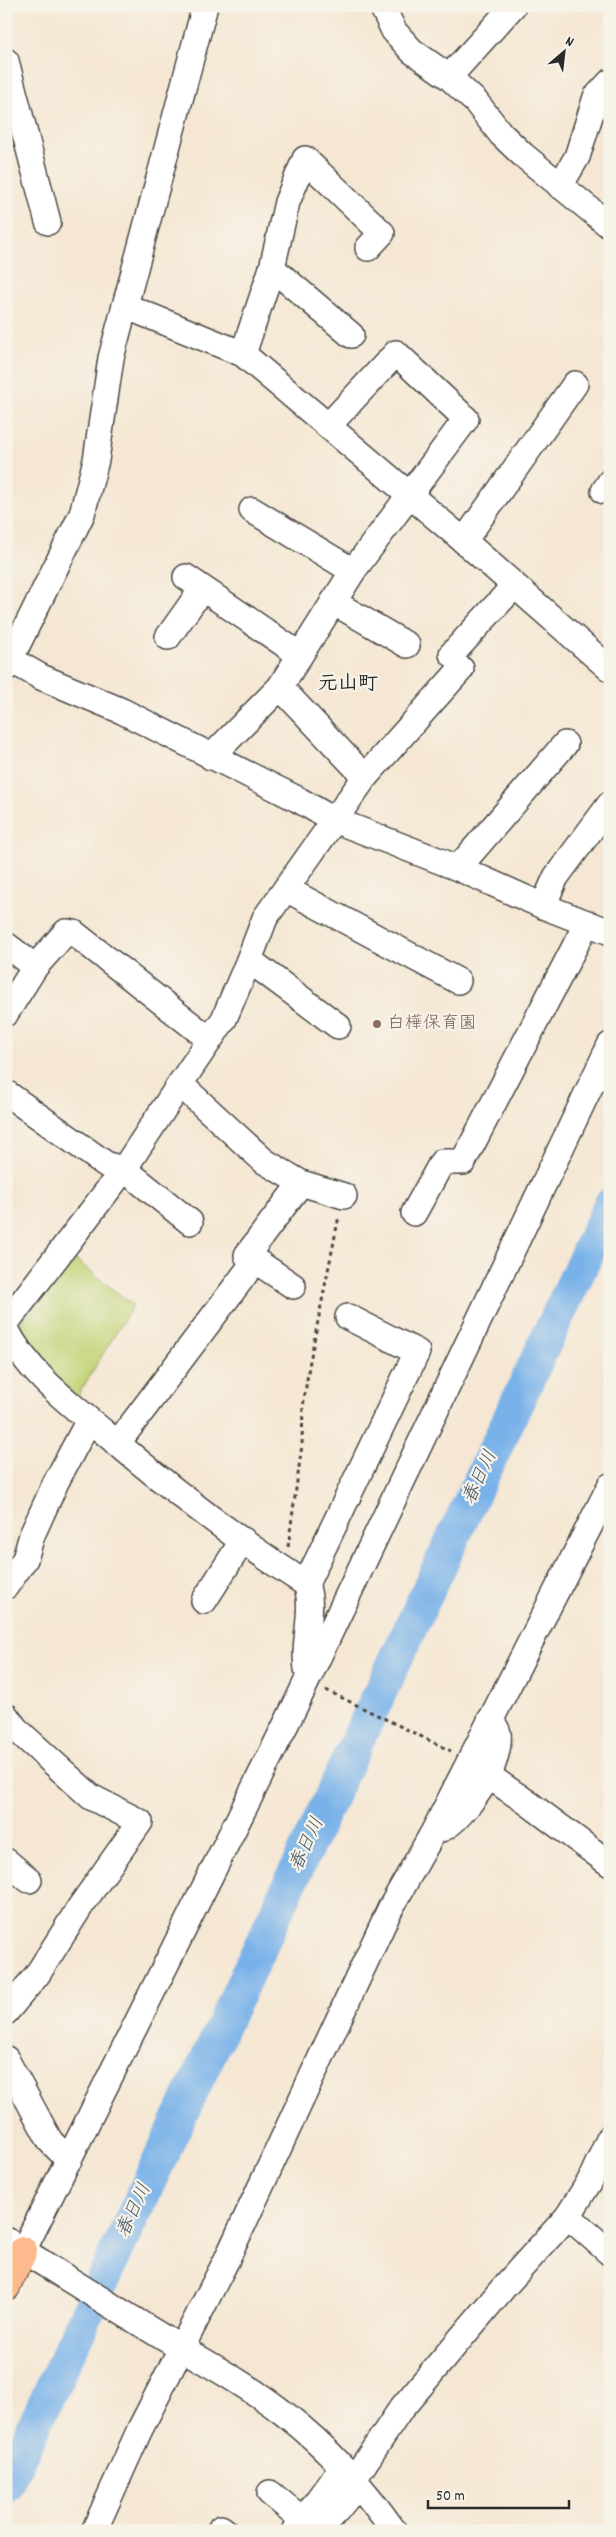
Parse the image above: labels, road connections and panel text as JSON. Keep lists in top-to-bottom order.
{
  "districts": ["元山町"],
  "water": ["春日川"],
  "places": ["白樺保育園"],
  "scale_bar": "50 m",
  "north": "top right"
}
